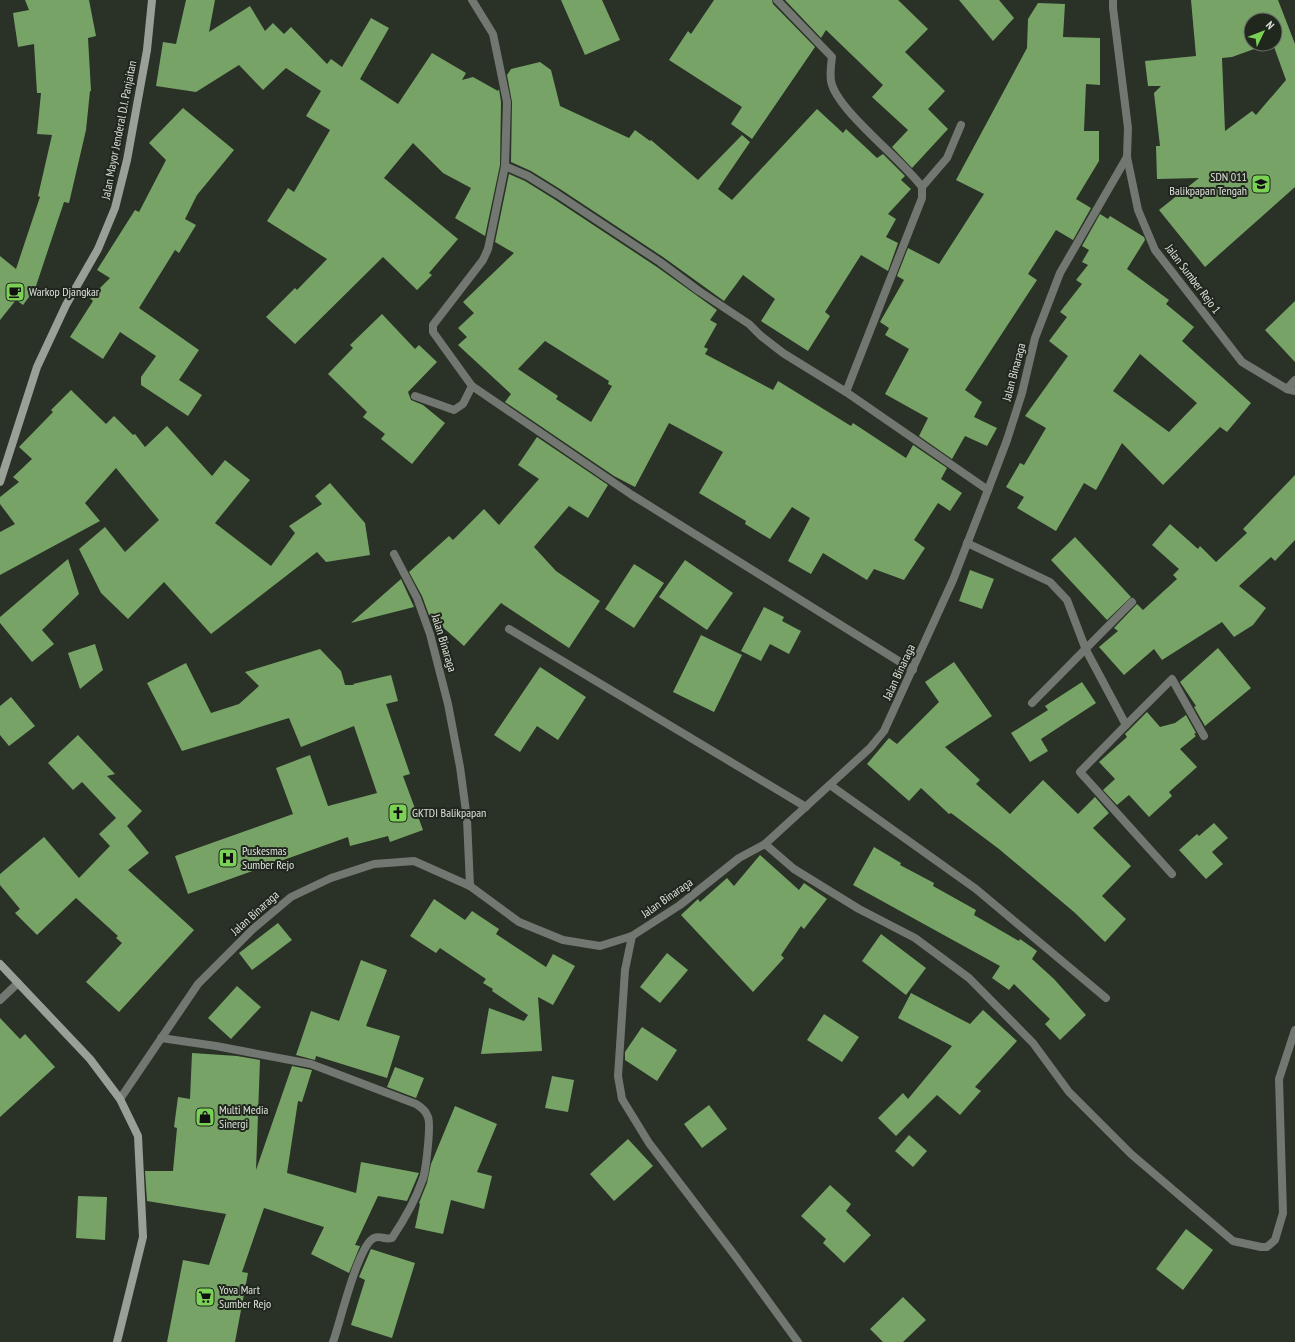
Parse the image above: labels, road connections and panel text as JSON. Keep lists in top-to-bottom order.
{
  "streets": {
    "main road": ["Jalan Mayor Jenderal D.I. Panjaitan"],
    "street": ["Jalan Sumber Rejo 1", "Jalan Binaraga"]
  },
  "crossings": [
    ["Jalan Sumber Rejo 1", "Jalan Binaraga"]
  ],
  "places": {
    "school or university": ["SDN 011 Balikpapan Tengah"],
    "cafe": ["Warkop Djangkar"],
    "church": ["GKTDI Balikpapan"],
    "hospital": ["Puskesmas Sumber Rejo"],
    "shop": ["Multi Media Sinergi"],
    "supermarket": ["Yova Mart Sumber Rejo"]
  },
  "north": "top right"
}
